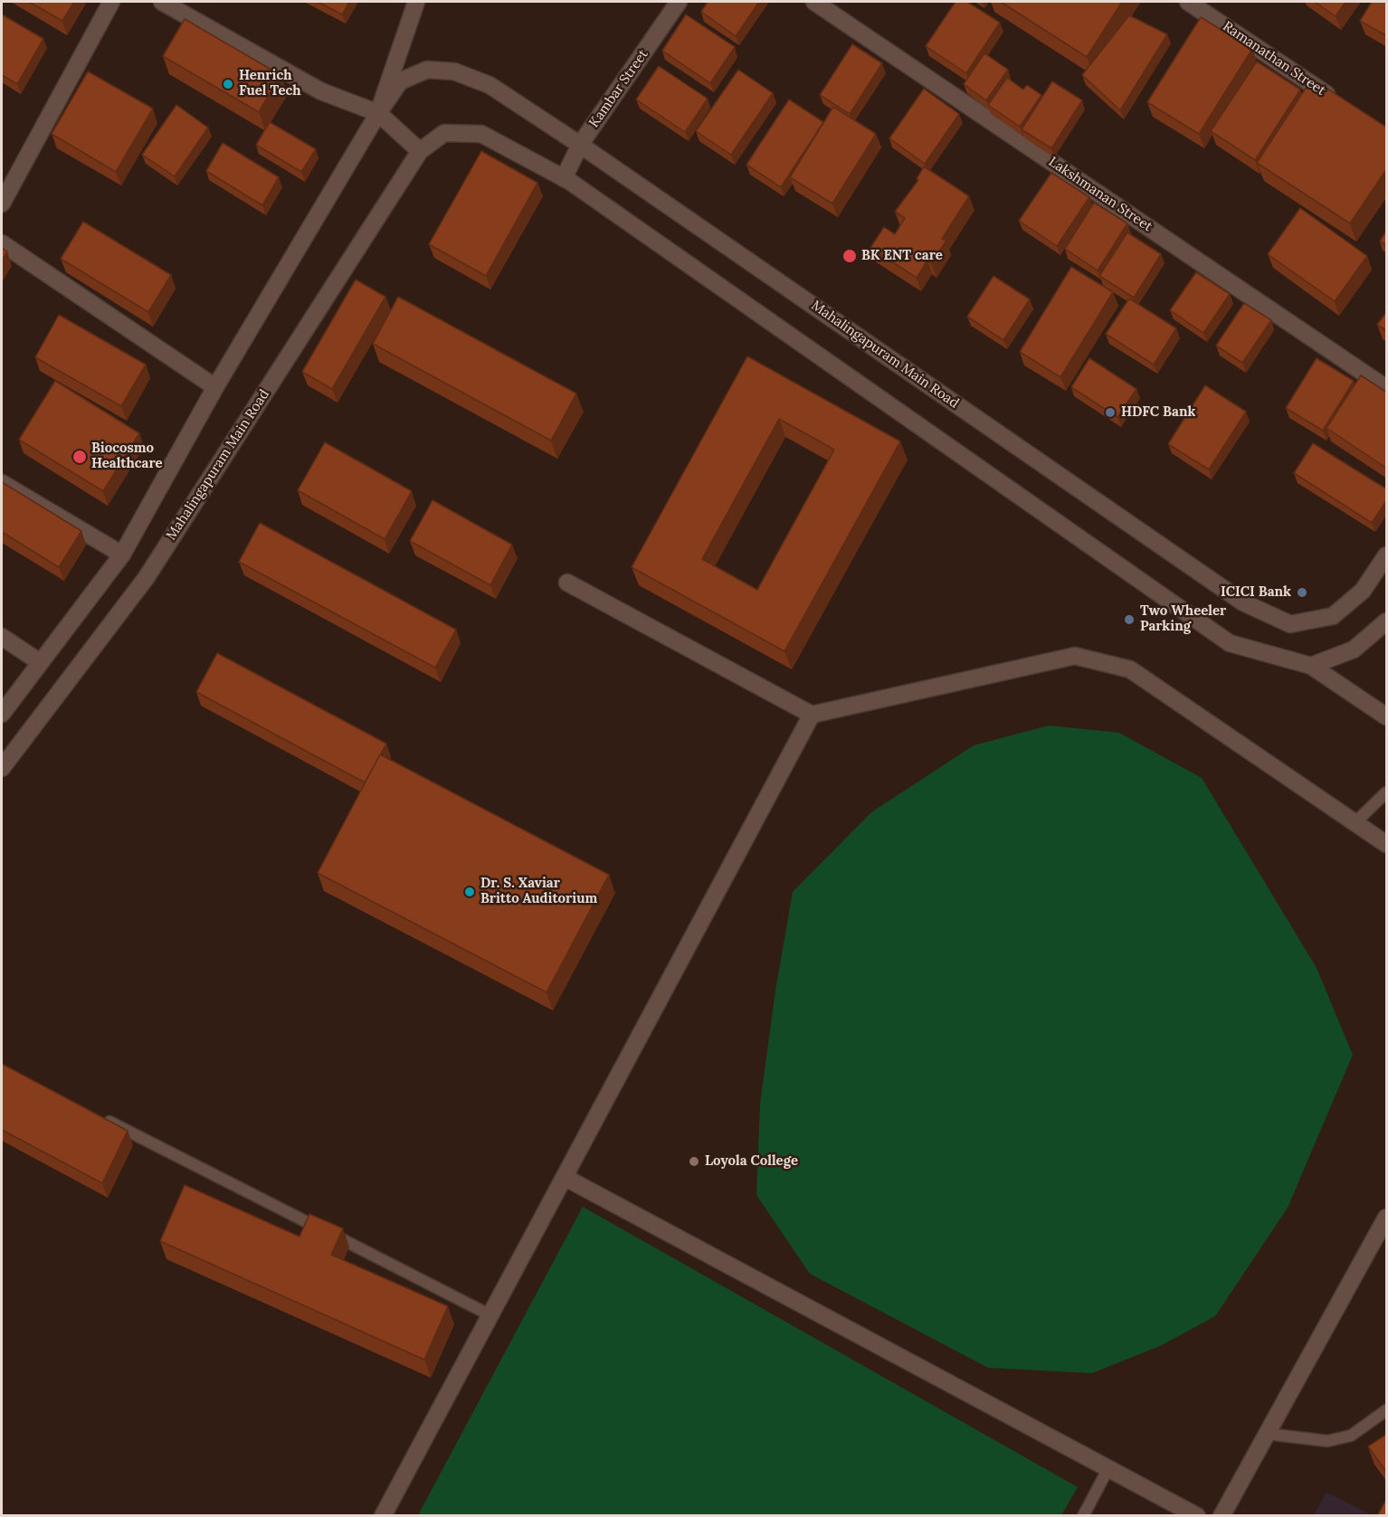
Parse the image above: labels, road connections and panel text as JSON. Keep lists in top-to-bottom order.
{
  "streets": {
    "street": [
      "Ramanathan Street",
      "Kambar Street",
      "Lakshmanan Street",
      "Mahalingapuram Main Road"
    ]
  },
  "crossings": [
    ["Kambar Street", "Mahalingapuram Main Road"]
  ],
  "places": [
    "Henrich Fuel Tech",
    "BK ENT care",
    "HDFC Bank",
    "Biocosmo Healthcare",
    "ICICI Bank",
    "Two Wheeler Parking",
    "Dr. S. Xaviar Britto Auditorium",
    "Loyola College"
  ]
}
